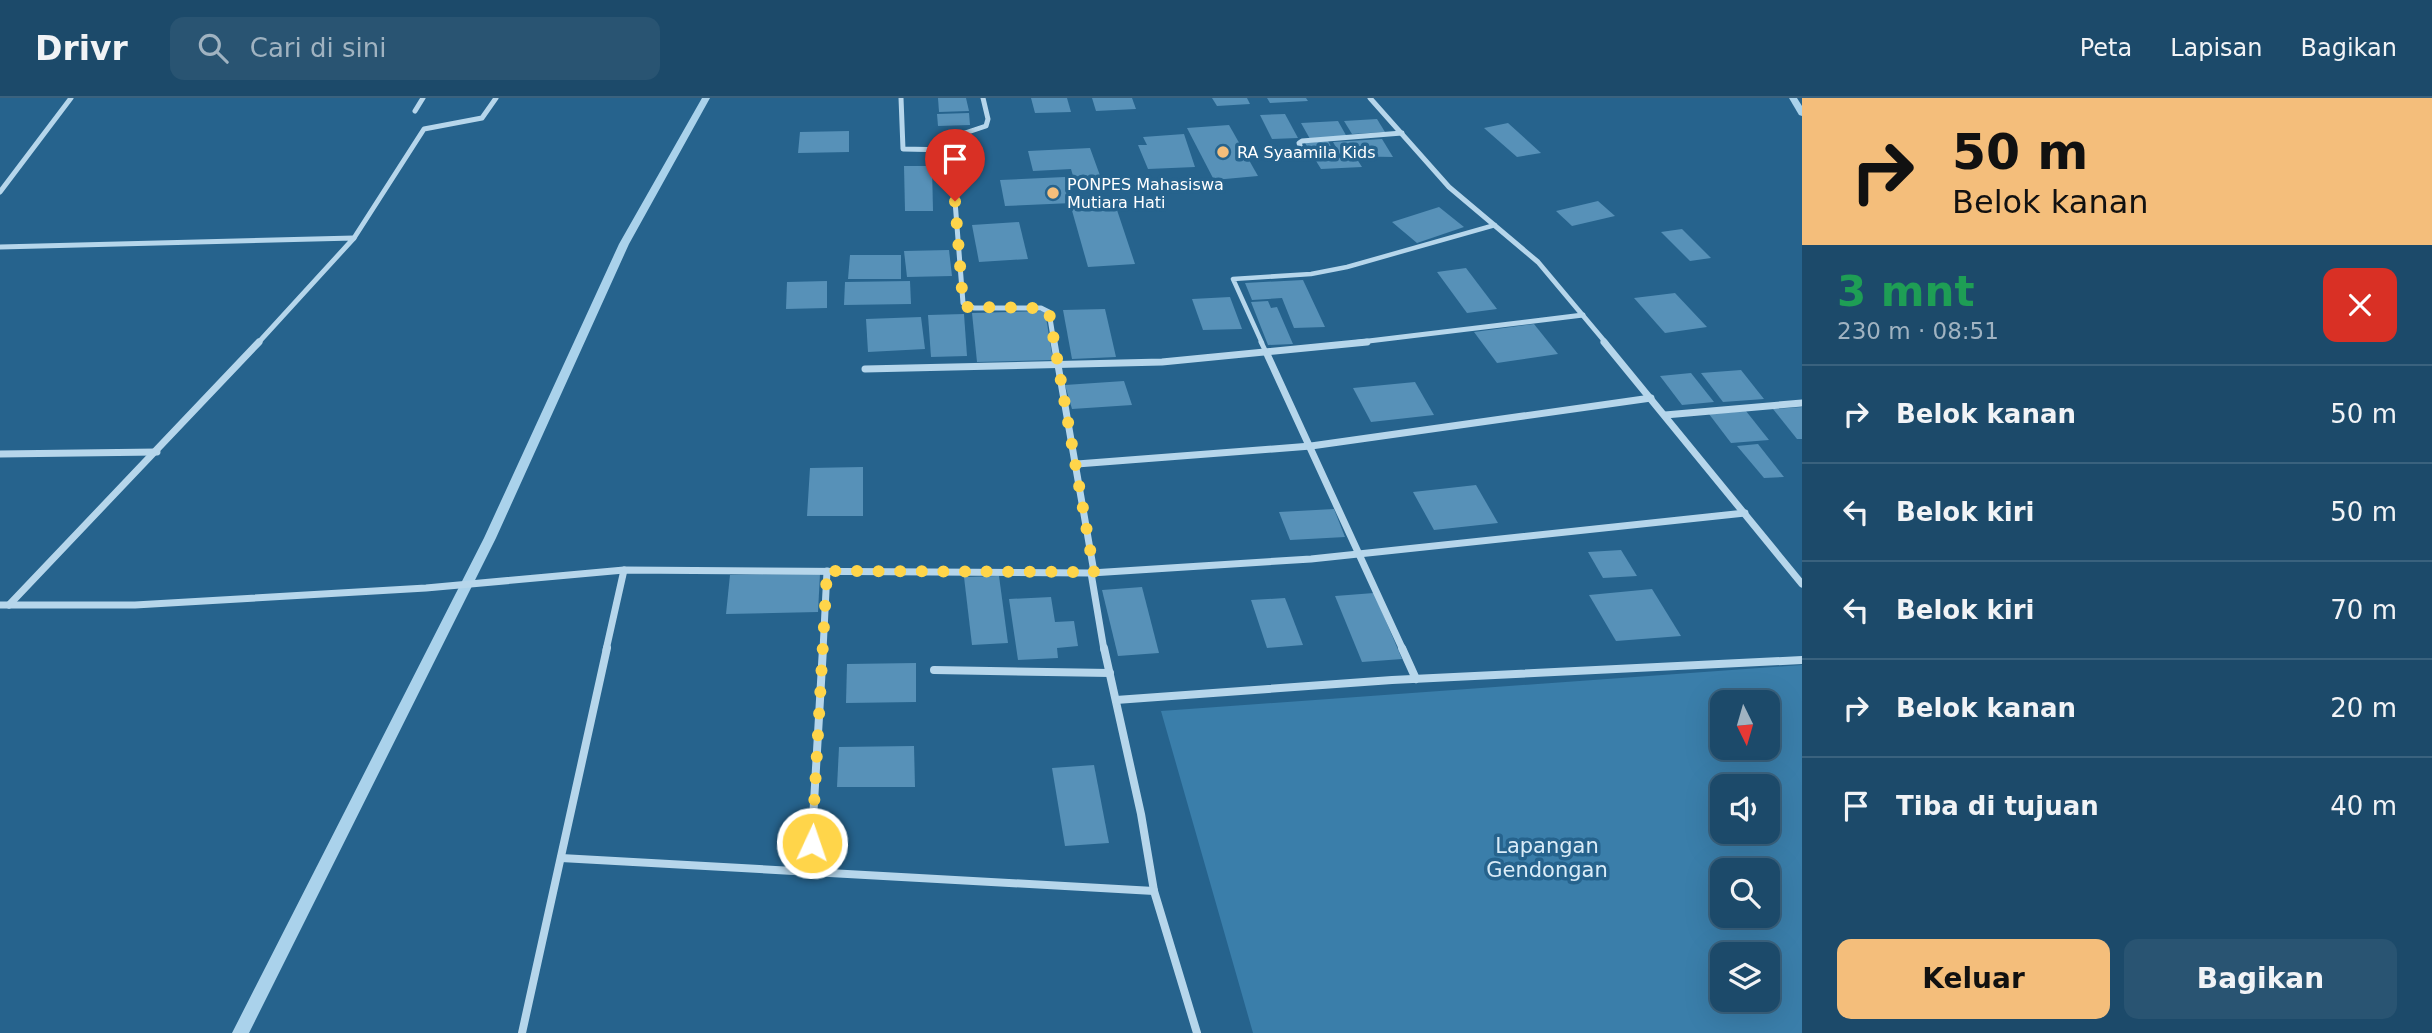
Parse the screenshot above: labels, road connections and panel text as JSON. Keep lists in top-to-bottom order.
{
  "parks": ["Lapangan Gendongan"],
  "places": ["RA Syaamila Kids", "PONPES Mahasiswa Mutiara Hati"],
  "north": "bottom",
  "page": {
    "header": "Drivr",
    "search": "Cari di sini",
    "nav": ["Peta", "Lapisan", "Bagikan"],
    "turn": ["50 m", "Belok kanan"],
    "heading": ["3 mnt", "230 m · 08:51"],
    "list": [
      {
        "name": "Belok kanan",
        "value": "50 m"
      },
      {
        "name": "Belok kiri",
        "value": "50 m"
      },
      {
        "name": "Belok kiri",
        "value": "70 m"
      },
      {
        "name": "Belok kanan",
        "value": "20 m"
      },
      {
        "name": "Tiba di tujuan",
        "value": "40 m"
      }
    ],
    "buttons": ["Keluar", "Bagikan"]
  }
}
